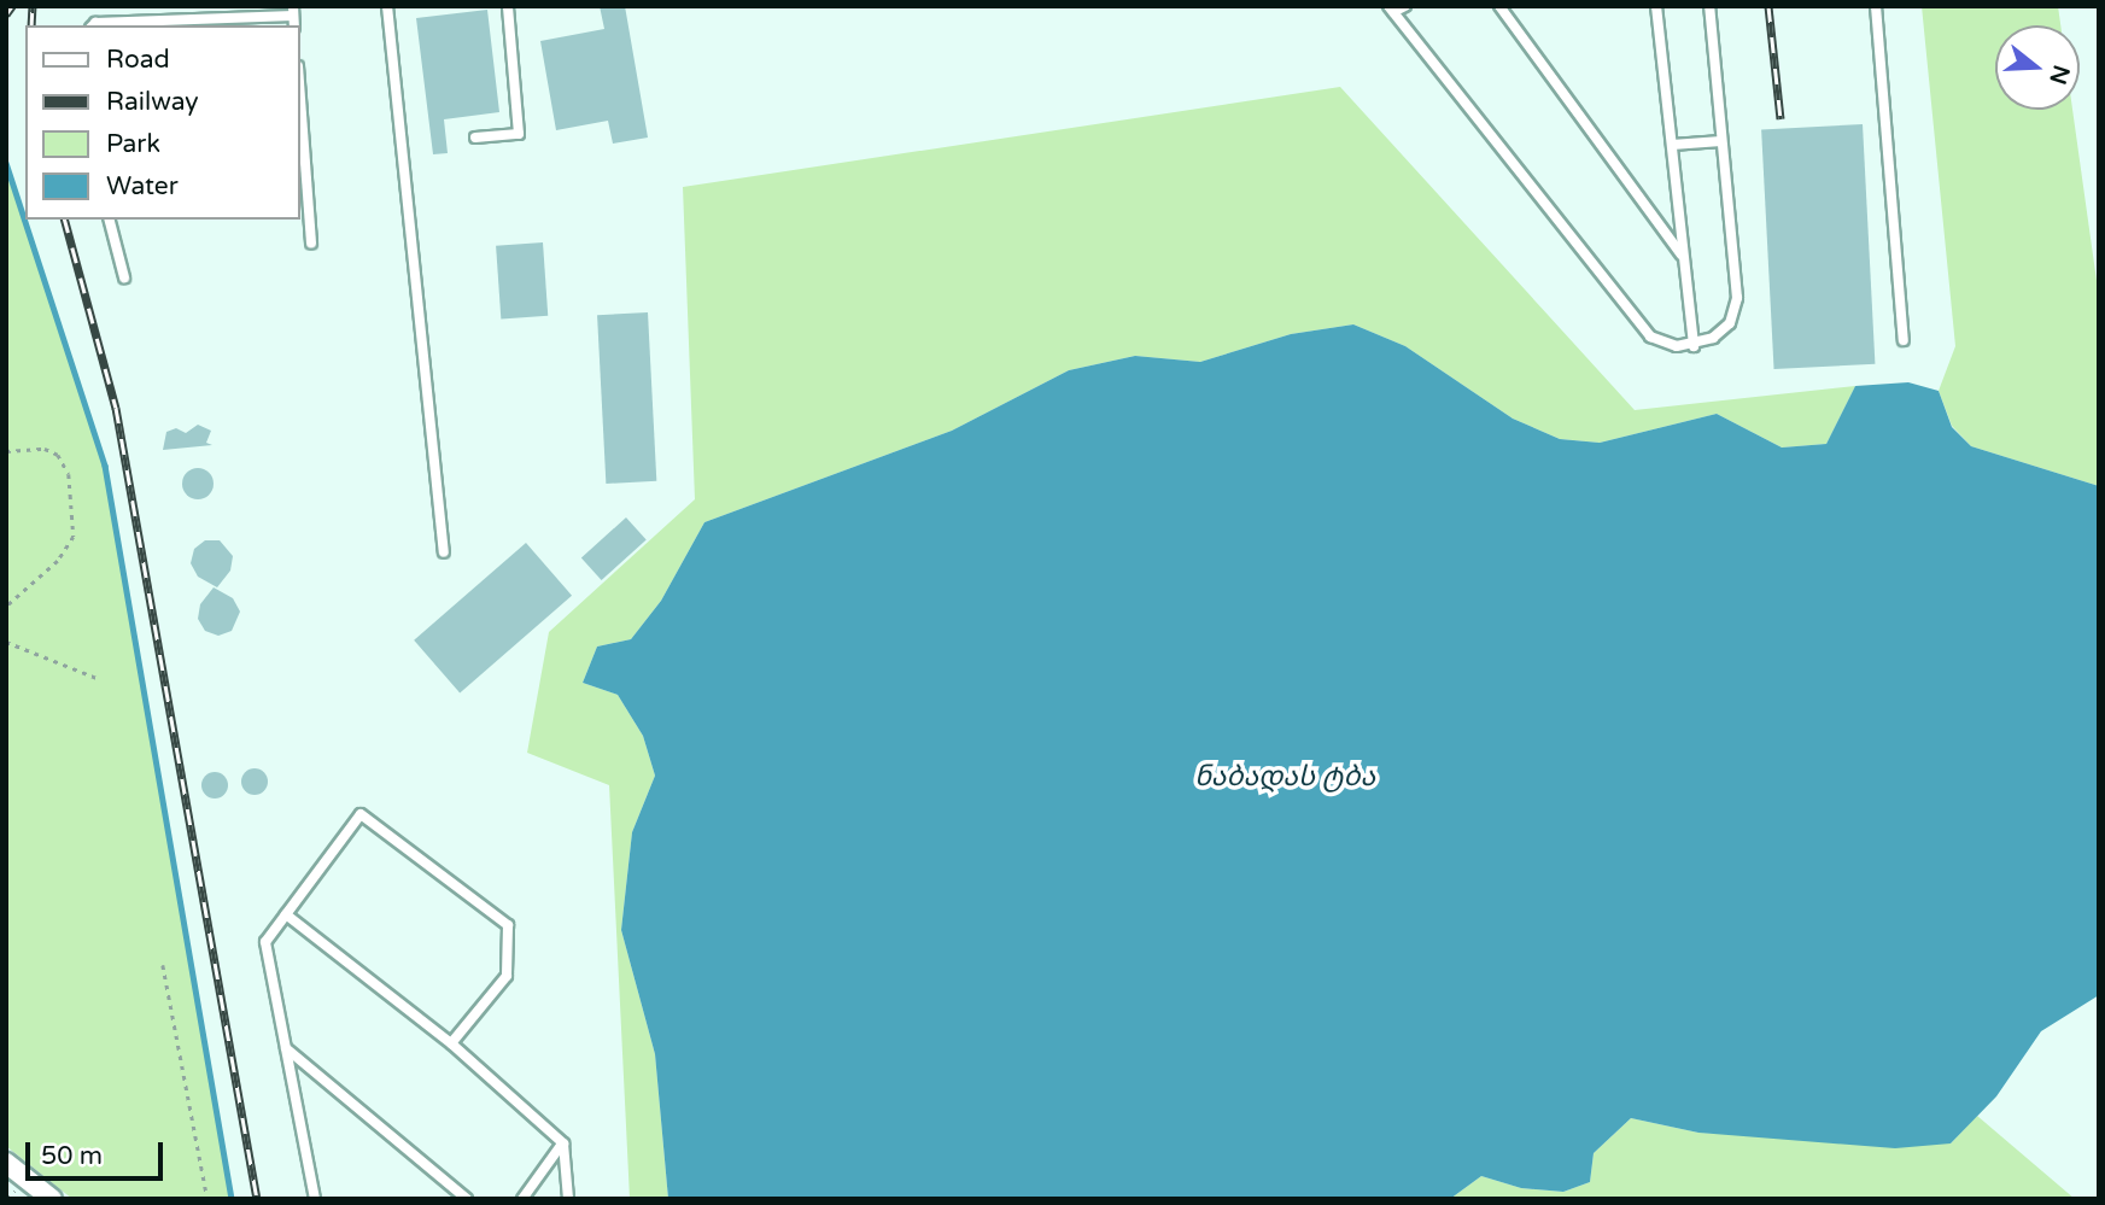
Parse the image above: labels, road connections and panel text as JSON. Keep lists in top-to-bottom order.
{
  "water": ["ნაბადას ტბა"],
  "legend": [
    "Road",
    "Railway",
    "Park",
    "Water"
  ],
  "scale_bar": "50 m",
  "north": "right"
}
